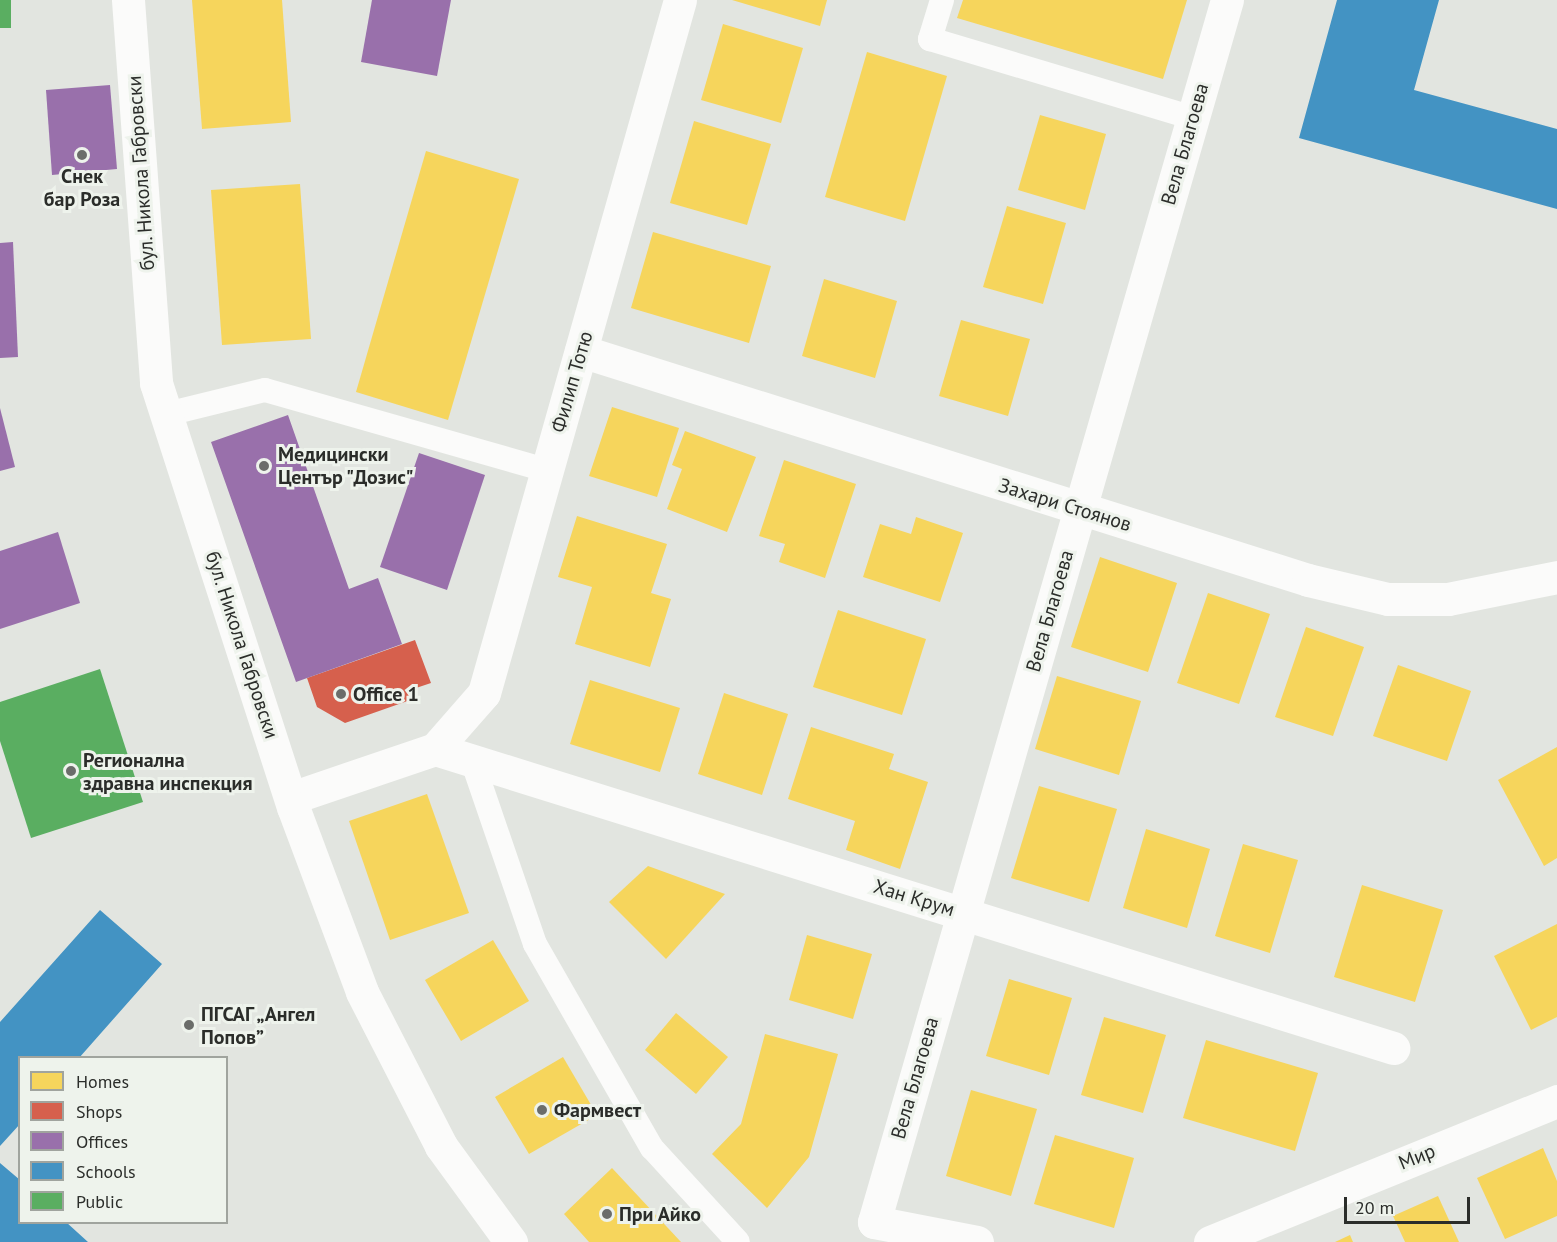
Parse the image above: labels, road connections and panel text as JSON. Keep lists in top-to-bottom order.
{
  "streets": {
    "street": [
      "Вела Благоева",
      "бул. Никола Габровски",
      "Филип Тотю",
      "Захари Стоянов",
      "Хан Крум",
      "Мир"
    ]
  },
  "crossings": [
    ["Вела Благоева", "Захари Стоянов"],
    ["Вела Благоева", "Хан Крум"],
    ["Филип Тотю", "Захари Стоянов"],
    ["Филип Тотю", "Хан Крум"]
  ],
  "places": [
    "Снек бар Роза",
    "Медицински Център \"Дозис\"",
    "Office 1",
    "Регионална здравна инспекция",
    "ПГСАГ „Ангел Попов”",
    "Фармвест",
    "При Айко"
  ],
  "legend": [
    "Homes",
    "Shops",
    "Offices",
    "Schools",
    "Public"
  ],
  "scale_bar": "20 m"
}
